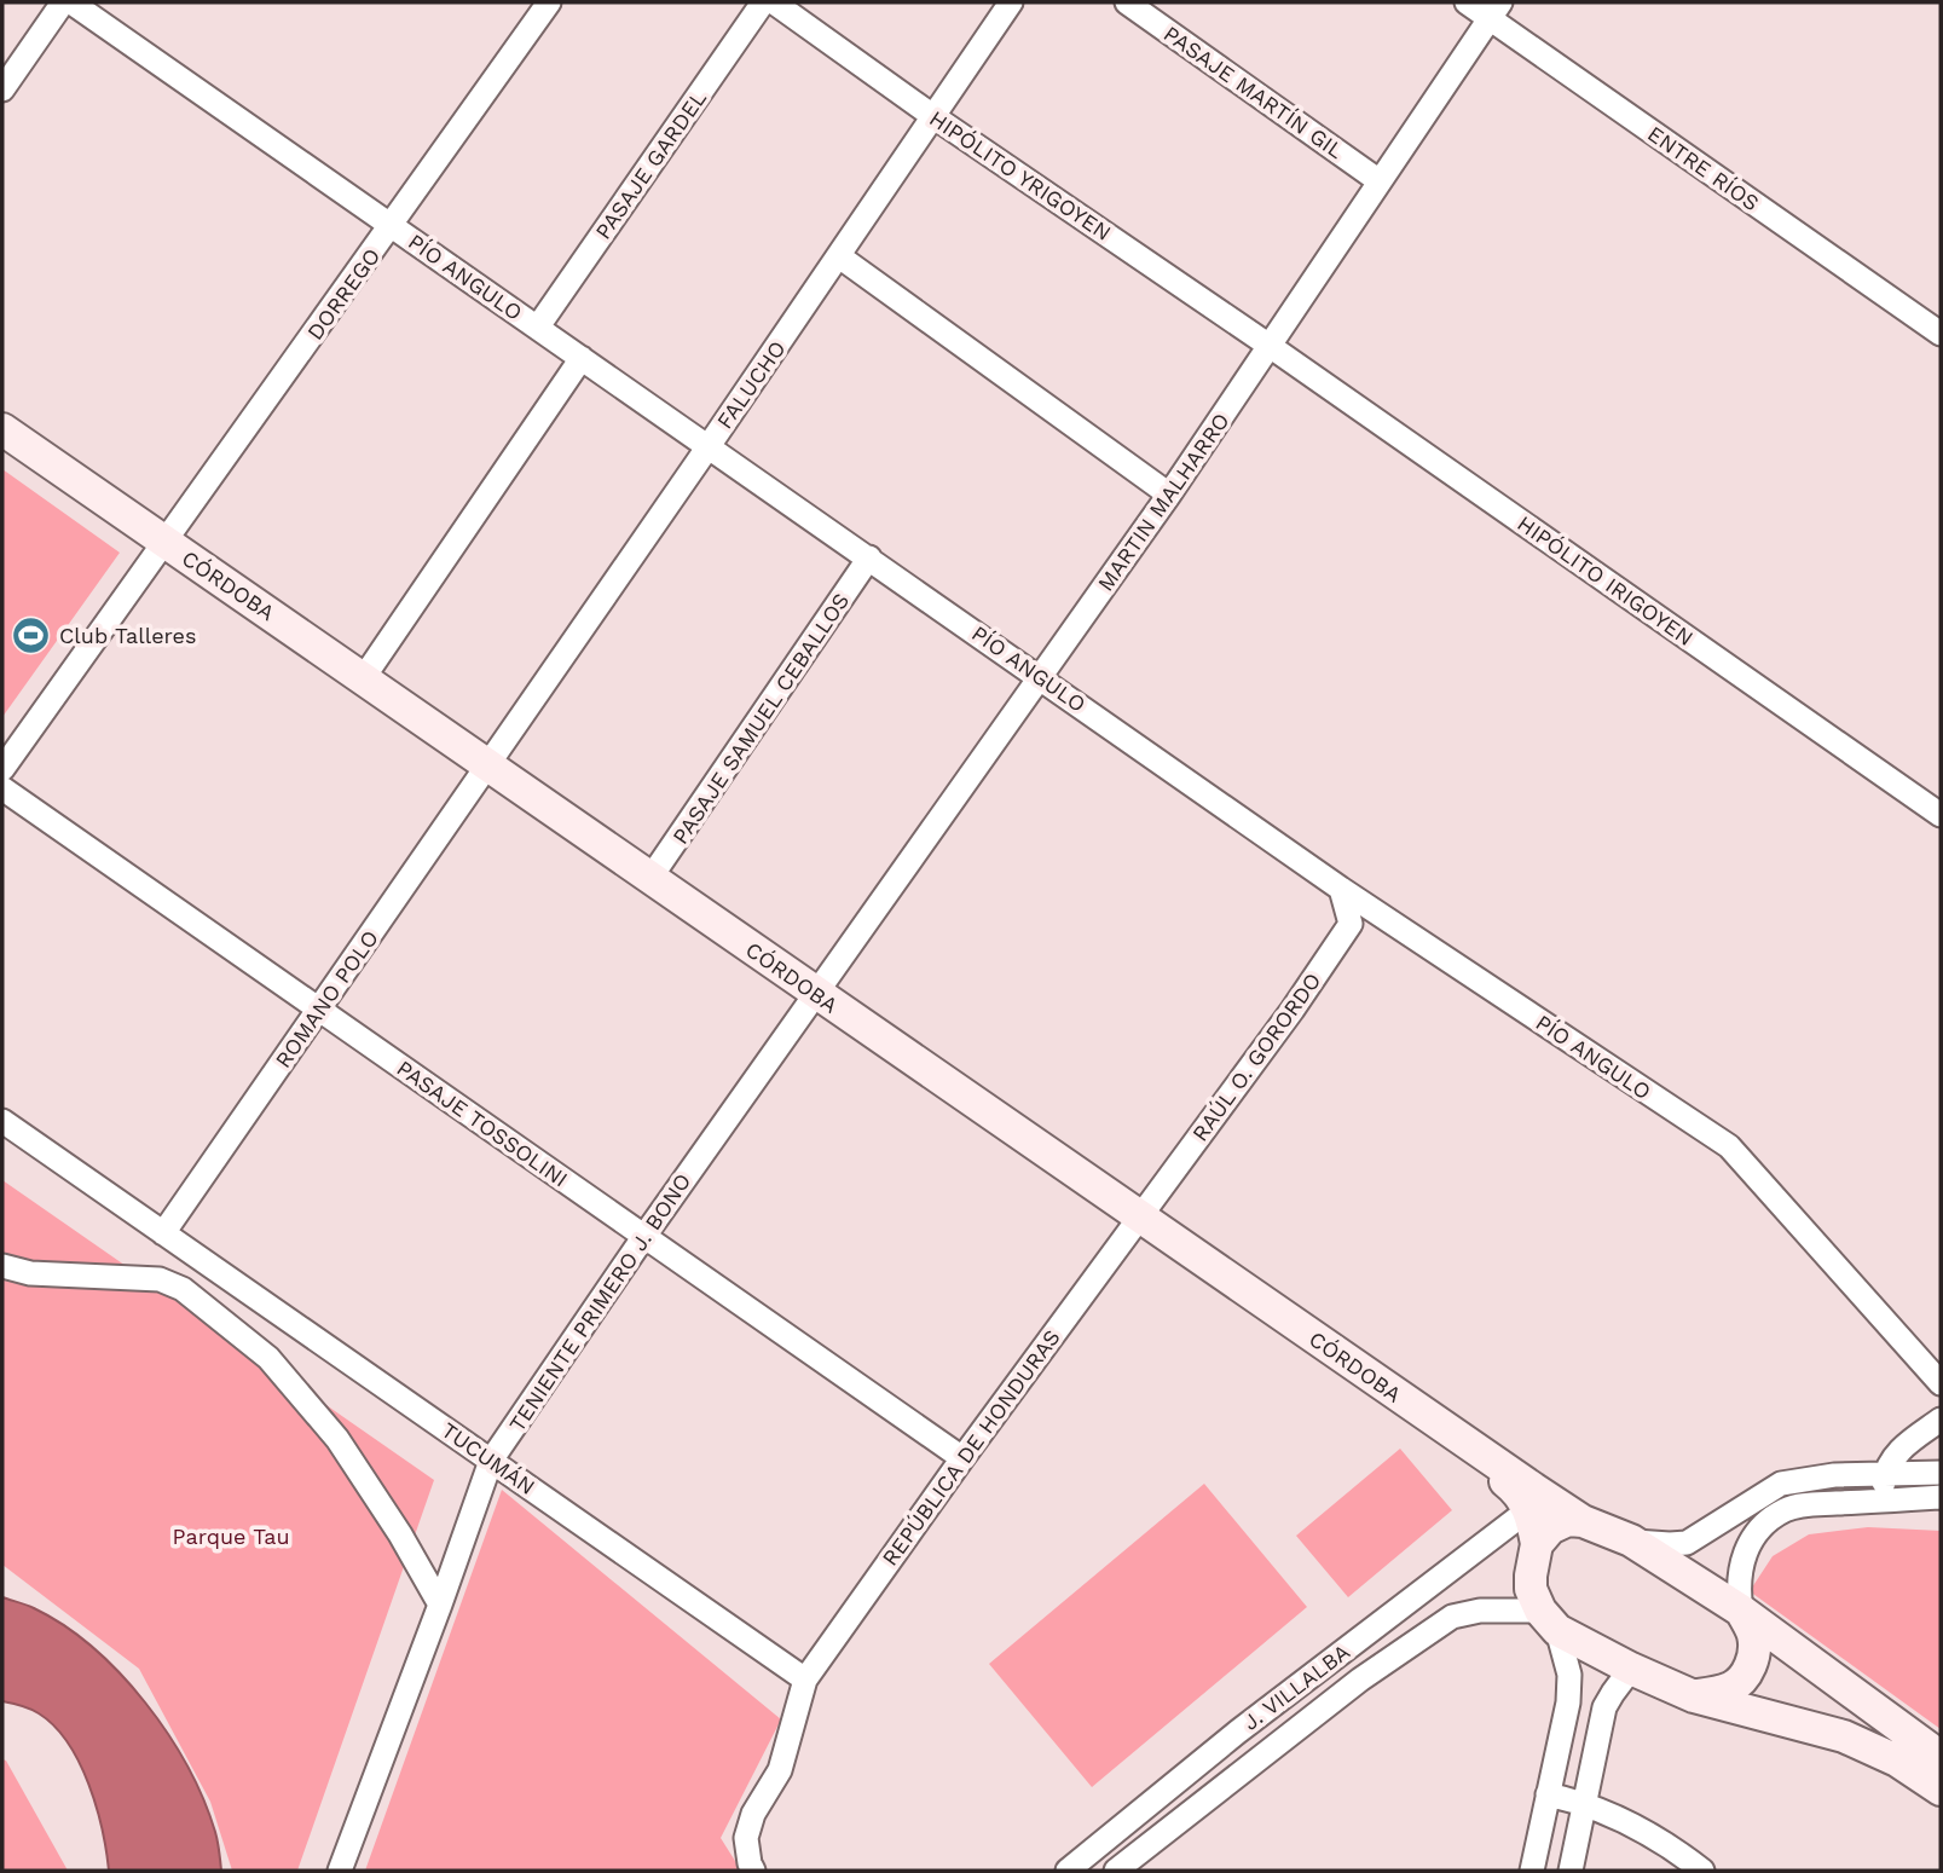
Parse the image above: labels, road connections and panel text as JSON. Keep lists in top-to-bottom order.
{
  "streets": {
    "street": [
      "PASAJE MARTÍN GIL",
      "PASAJE GARDEL",
      "ENTRE RÍOS",
      "HIPÓLITO YRIGOYEN",
      "PÍO ANGULO",
      "DORREGO",
      "FALUCHO",
      "MARTIN MALHARRO",
      "HIPÓLITO IRIGOYEN",
      "CÓRDOBA",
      "PASAJE SAMUEL CEBALLOS",
      "ROMANO POLO",
      "RAÚL O. GORORDO",
      "PASAJE TOSSOLINI",
      "TENIENTE PRIMERO J. BONO",
      "REPÚBLICA DE HONDURAS",
      "TUCUMÁN",
      "J. VILLALBA"
    ]
  },
  "crossings": [
    ["PASAJE MARTÍN GIL", "MARTIN MALHARRO"],
    ["PASAJE GARDEL", "PÍO ANGULO"],
    ["ENTRE RÍOS", "MARTIN MALHARRO"],
    ["HIPÓLITO YRIGOYEN", "FALUCHO"],
    ["HIPÓLITO YRIGOYEN", "MARTIN MALHARRO"],
    ["HIPÓLITO YRIGOYEN", "HIPÓLITO IRIGOYEN"],
    ["PÍO ANGULO", "DORREGO"],
    ["PÍO ANGULO", "FALUCHO"],
    ["PÍO ANGULO", "MARTIN MALHARRO"],
    ["PÍO ANGULO", "PASAJE SAMUEL CEBALLOS"],
    ["PÍO ANGULO", "RAÚL O. GORORDO"],
    ["DORREGO", "CÓRDOBA"],
    ["FALUCHO", "CÓRDOBA"],
    ["FALUCHO", "ROMANO POLO"],
    ["MARTIN MALHARRO", "HIPÓLITO IRIGOYEN"],
    ["MARTIN MALHARRO", "CÓRDOBA"],
    ["MARTIN MALHARRO", "TENIENTE PRIMERO J. BONO"],
    ["CÓRDOBA", "PASAJE SAMUEL CEBALLOS"],
    ["CÓRDOBA", "ROMANO POLO"],
    ["CÓRDOBA", "RAÚL O. GORORDO"],
    ["CÓRDOBA", "TENIENTE PRIMERO J. BONO"],
    ["CÓRDOBA", "REPÚBLICA DE HONDURAS"],
    ["CÓRDOBA", "J. VILLALBA"],
    ["ROMANO POLO", "PASAJE TOSSOLINI"],
    ["ROMANO POLO", "TUCUMÁN"],
    ["RAÚL O. GORORDO", "REPÚBLICA DE HONDURAS"],
    ["PASAJE TOSSOLINI", "TENIENTE PRIMERO J. BONO"],
    ["PASAJE TOSSOLINI", "REPÚBLICA DE HONDURAS"],
    ["TENIENTE PRIMERO J. BONO", "TUCUMÁN"],
    ["REPÚBLICA DE HONDURAS", "TUCUMÁN"]
  ],
  "parks": ["Parque Tau"],
  "places": {
    "sports": ["Club Talleres"]
  }
}
